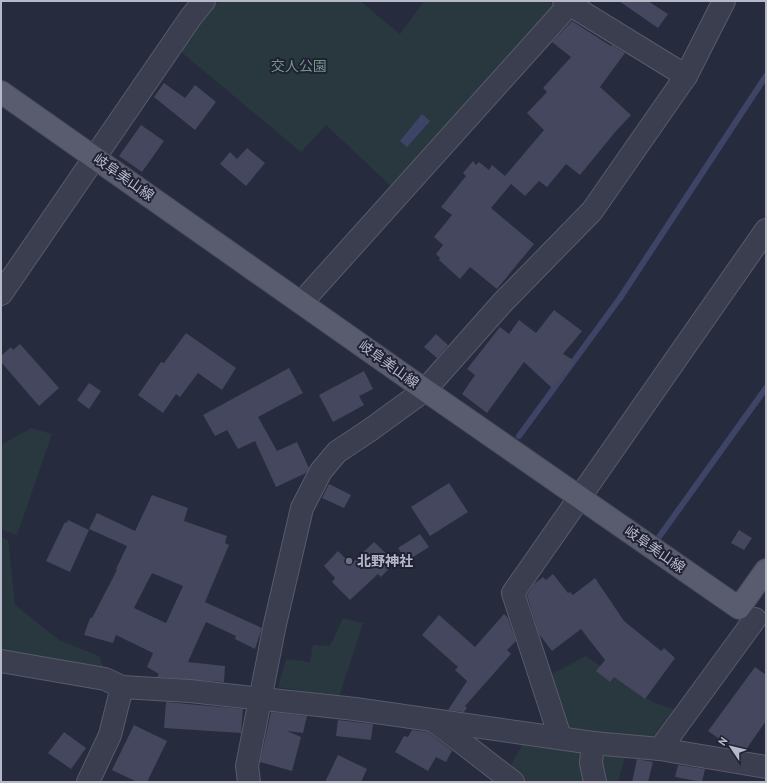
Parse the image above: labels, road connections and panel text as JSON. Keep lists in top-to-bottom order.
{
  "streets": {
    "main road": ["岐阜美山線"]
  },
  "parks": ["交人公園"],
  "places": ["北野神社"],
  "north": "top left"
}
